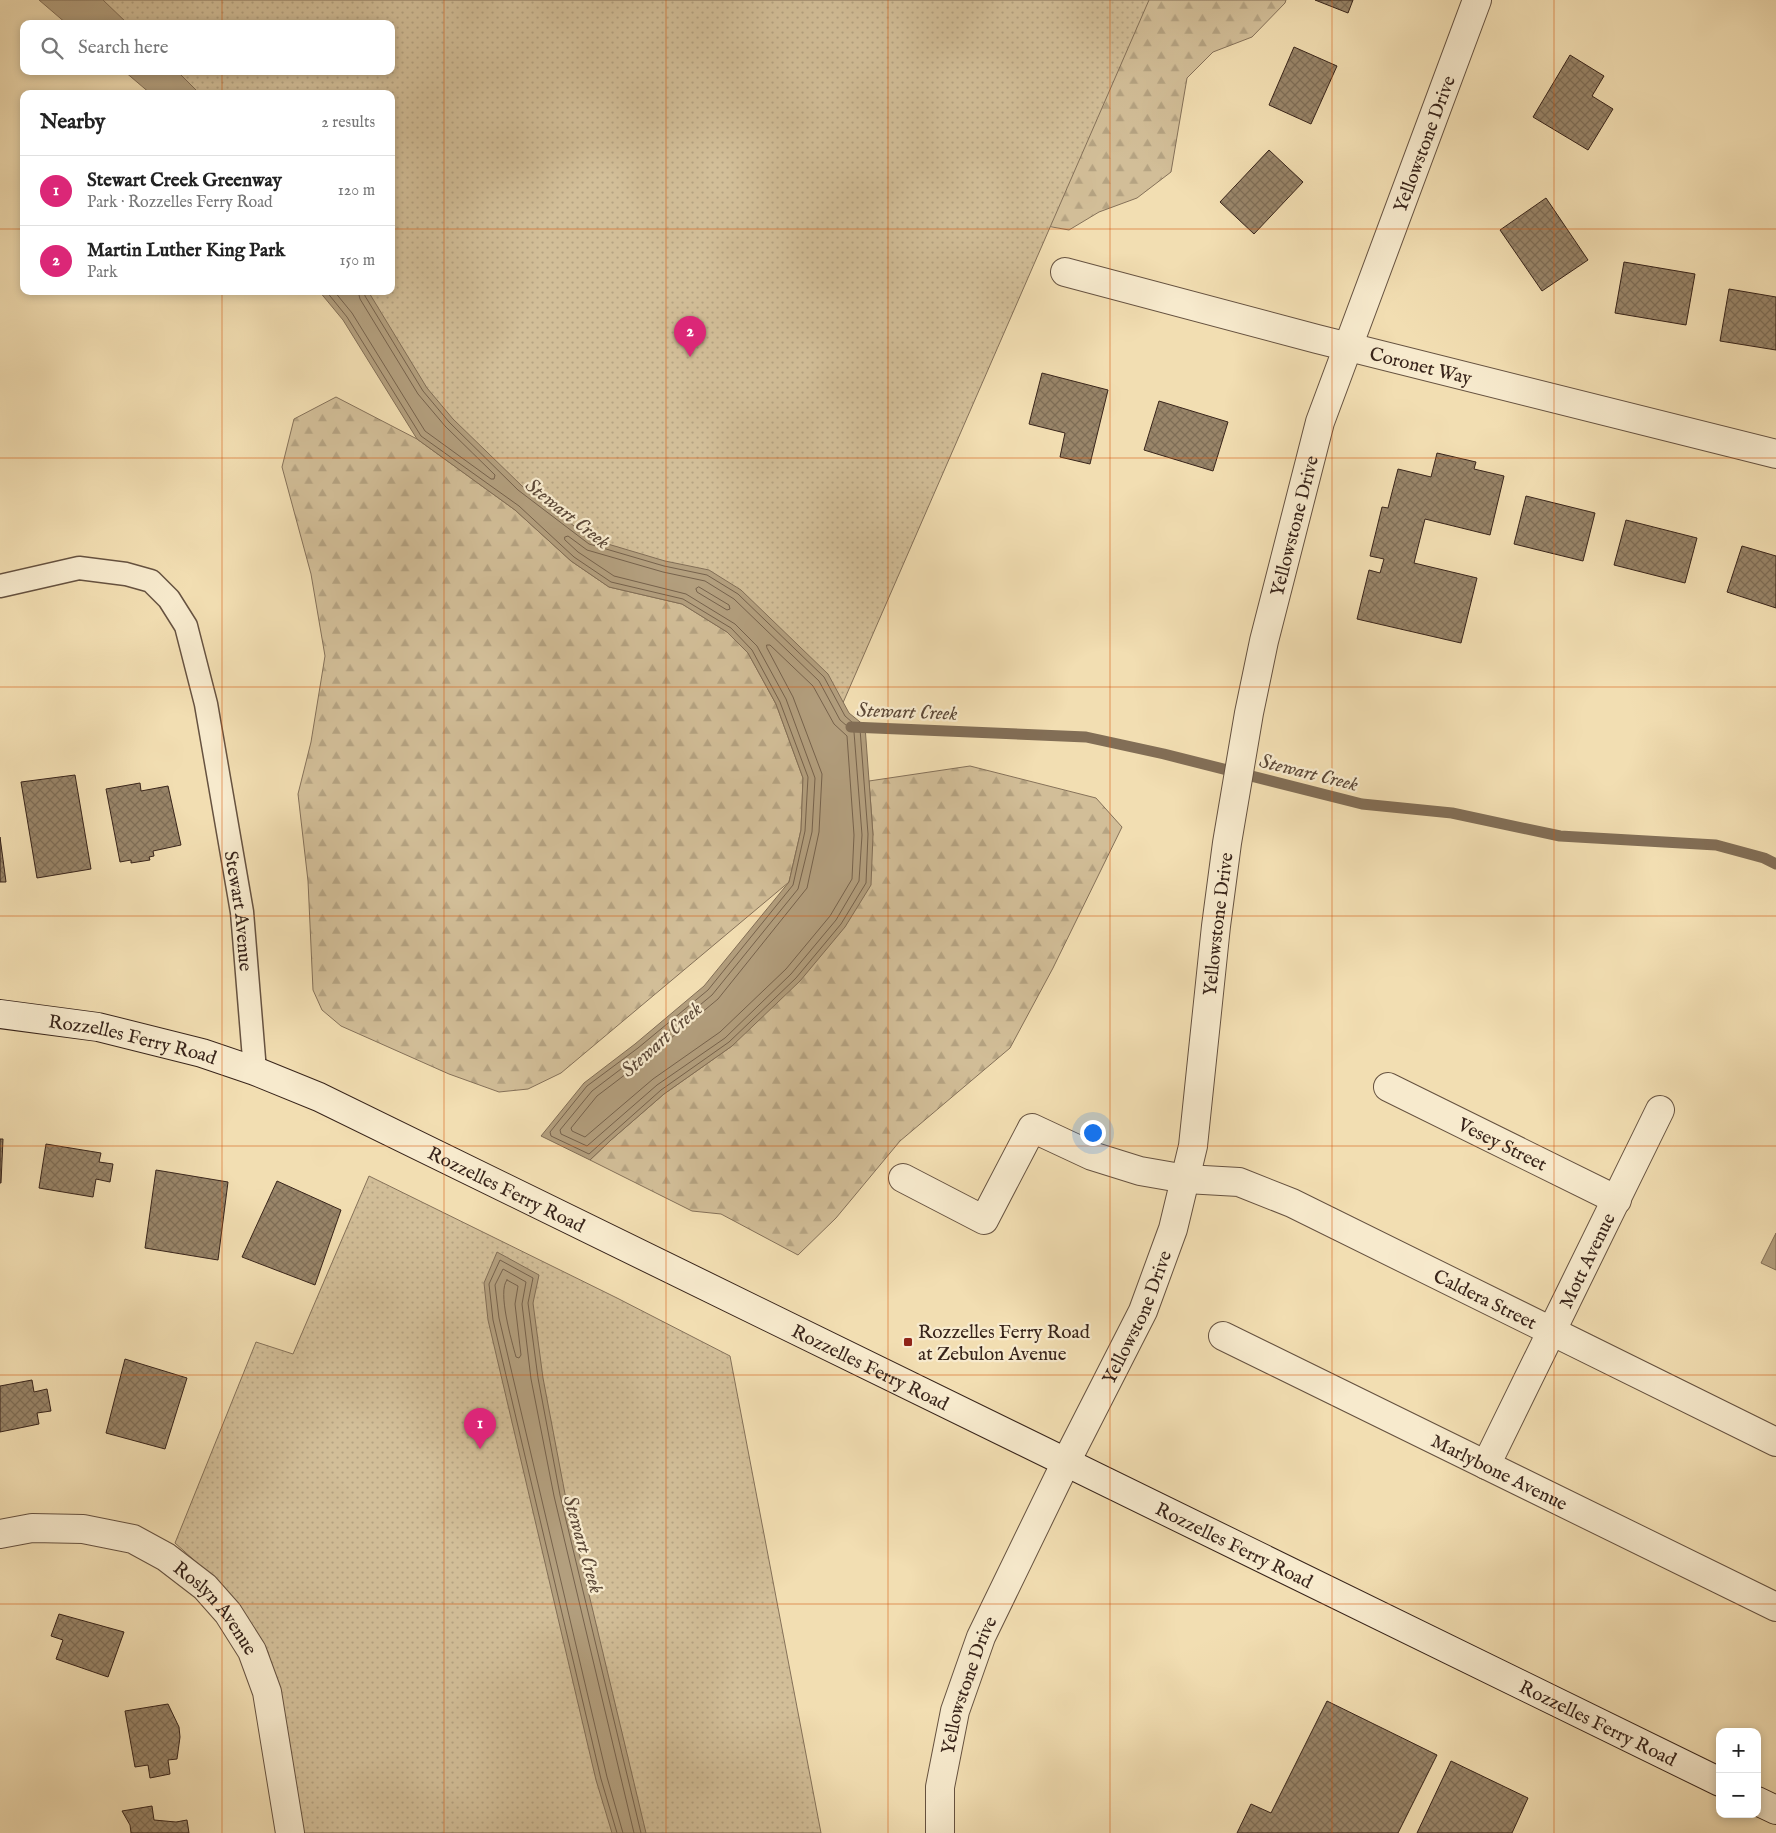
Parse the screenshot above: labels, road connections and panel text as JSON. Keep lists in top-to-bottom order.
{
  "streets": {
    "street": [
      "Yellowstone Drive",
      "Coronet Way",
      "Rozzelles Ferry Road",
      "Vesey Street",
      "Mott Avenue",
      "Caldera Street",
      "Marlybone Avenue",
      "Roslyn Avenue"
    ],
    "lane": ["Stewart Avenue"]
  },
  "crossings": [
    ["Yellowstone Drive", "Coronet Way"],
    ["Yellowstone Drive", "Rozzelles Ferry Road"],
    ["Yellowstone Drive", "Caldera Street"],
    ["Stewart Avenue", "Rozzelles Ferry Road"],
    ["Vesey Street", "Mott Avenue"],
    ["Mott Avenue", "Caldera Street"],
    ["Mott Avenue", "Marlybone Avenue"]
  ],
  "water": ["Stewart Creek"],
  "places": {
    "transit": ["Rozzelles Ferry Road at Zebulon Avenue"]
  },
  "page": {
    "search": "Search here",
    "heading": ["Nearby", "2 results"],
    "list": [
      {
        "mark": "1",
        "name": "Stewart Creek Greenway",
        "note": "Park · Rozzelles Ferry Road",
        "value": "120 m"
      },
      {
        "mark": "2",
        "name": "Martin Luther King Park",
        "note": "Park",
        "value": "150 m"
      }
    ],
    "pins": ["2", "1"],
    "map_buttons": ["+", "−"]
  }
}
